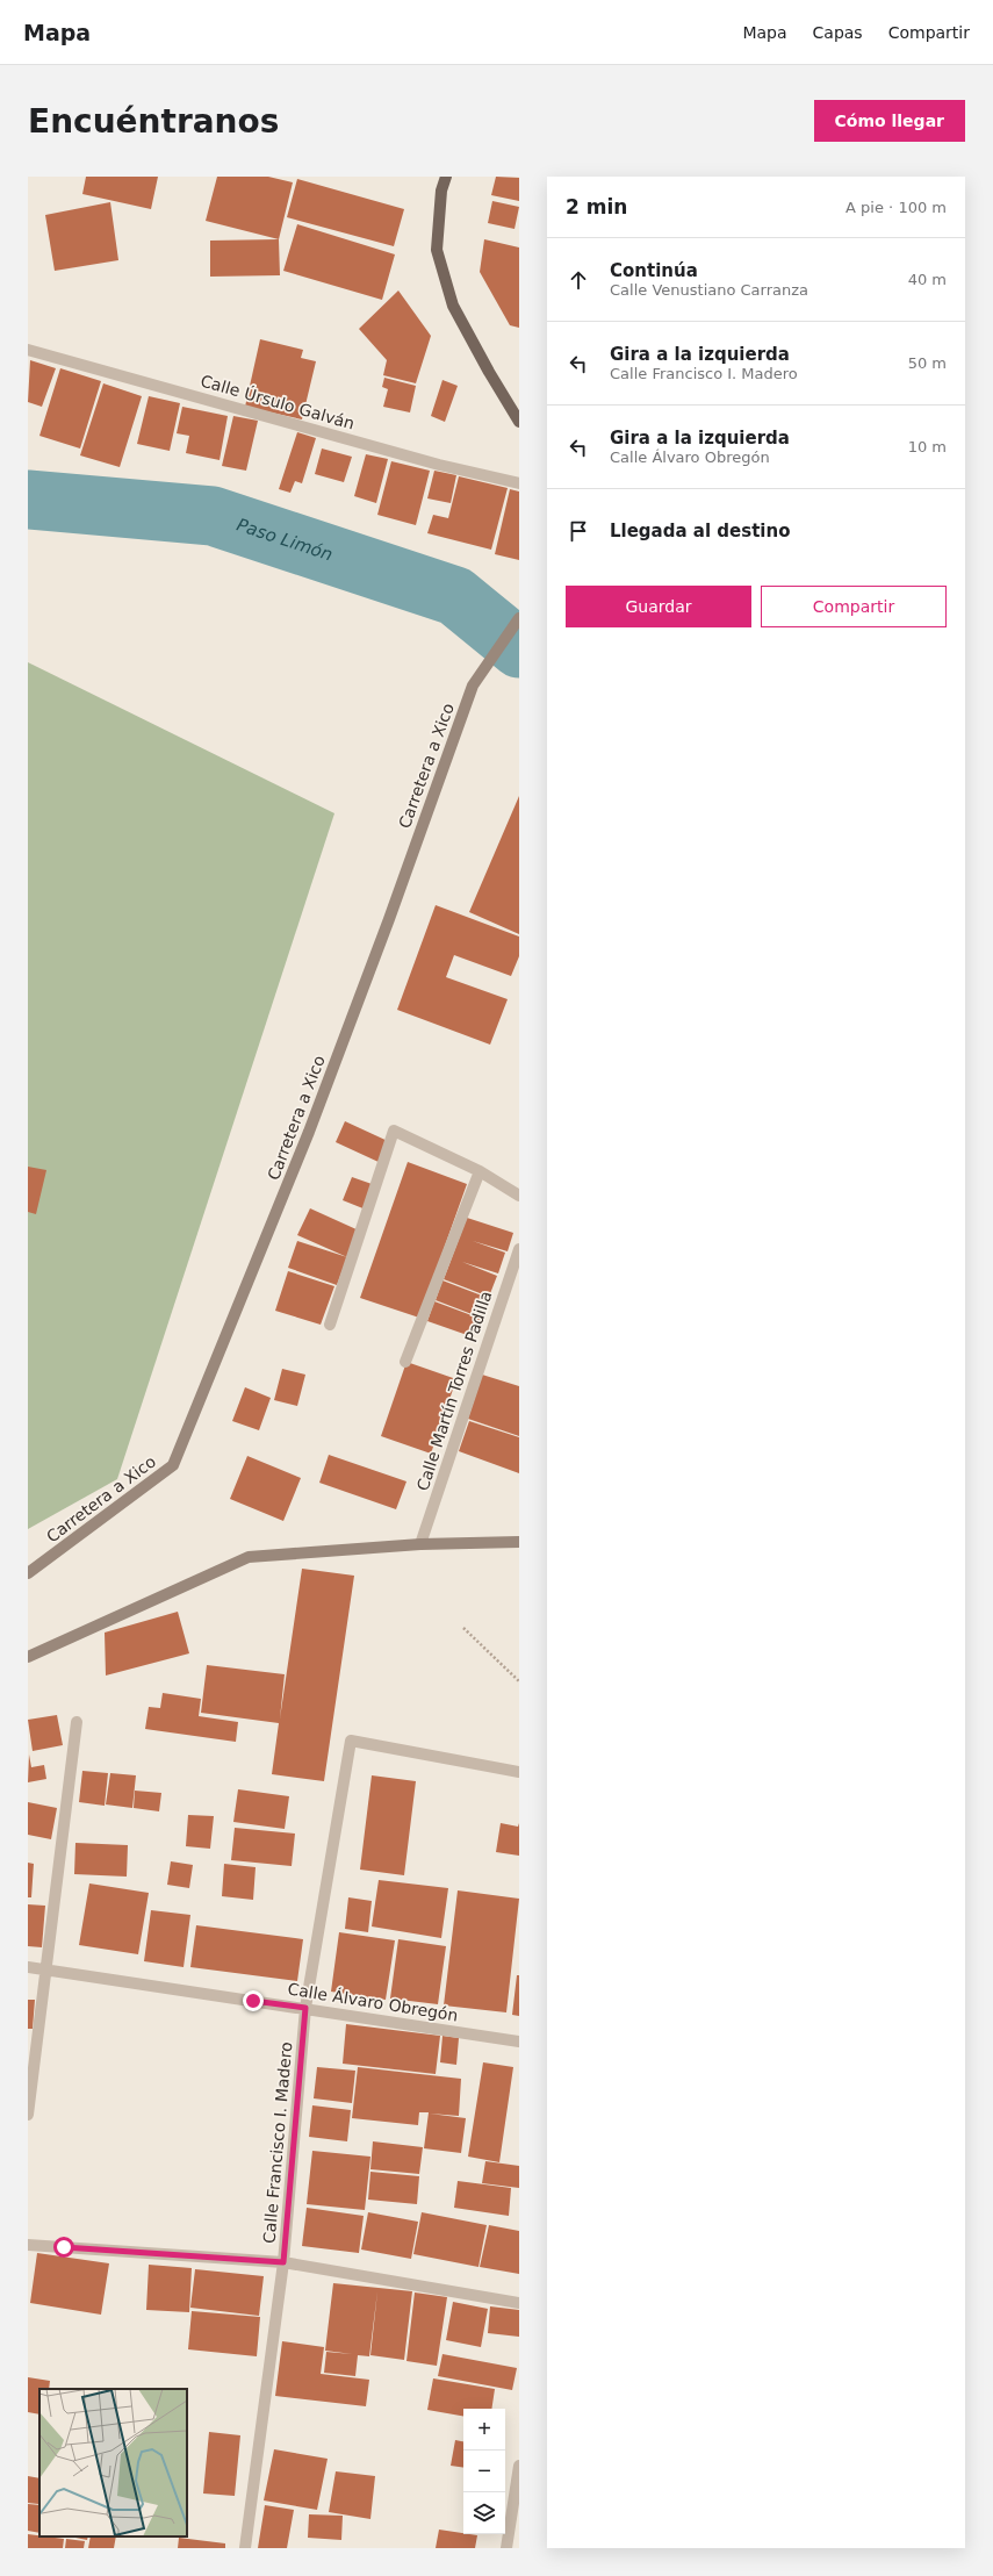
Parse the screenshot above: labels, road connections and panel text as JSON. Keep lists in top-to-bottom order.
{
  "streets": {
    "main road": ["Carretera a Xico"],
    "street": [
      "Calle Úrsulo Galván",
      "Calle Martín Torres Padilla",
      "Calle Álvaro Obregón",
      "Calle Francisco I. Madero"
    ]
  },
  "crossings": [
    ["Calle Álvaro Obregón", "Calle Francisco I. Madero"]
  ],
  "water": ["Paso Limón"],
  "page": {
    "header": "Mapa",
    "nav": ["Mapa", "Capas", "Compartir"],
    "buttons": [
      "Cómo llegar",
      ["Guardar", "Compartir"]
    ],
    "title": "Encuéntranos",
    "heading": ["2 min", "A pie · 100 m"],
    "list": [
      ["Continúa", "Calle Venustiano Carranza", "40 m"],
      ["Gira a la izquierda", "Calle Francisco I. Madero", "50 m"],
      ["Gira a la izquierda", "Calle Álvaro Obregón", "10 m"],
      "Llegada al destino"
    ],
    "map_buttons": ["+", "−"]
  }
}
